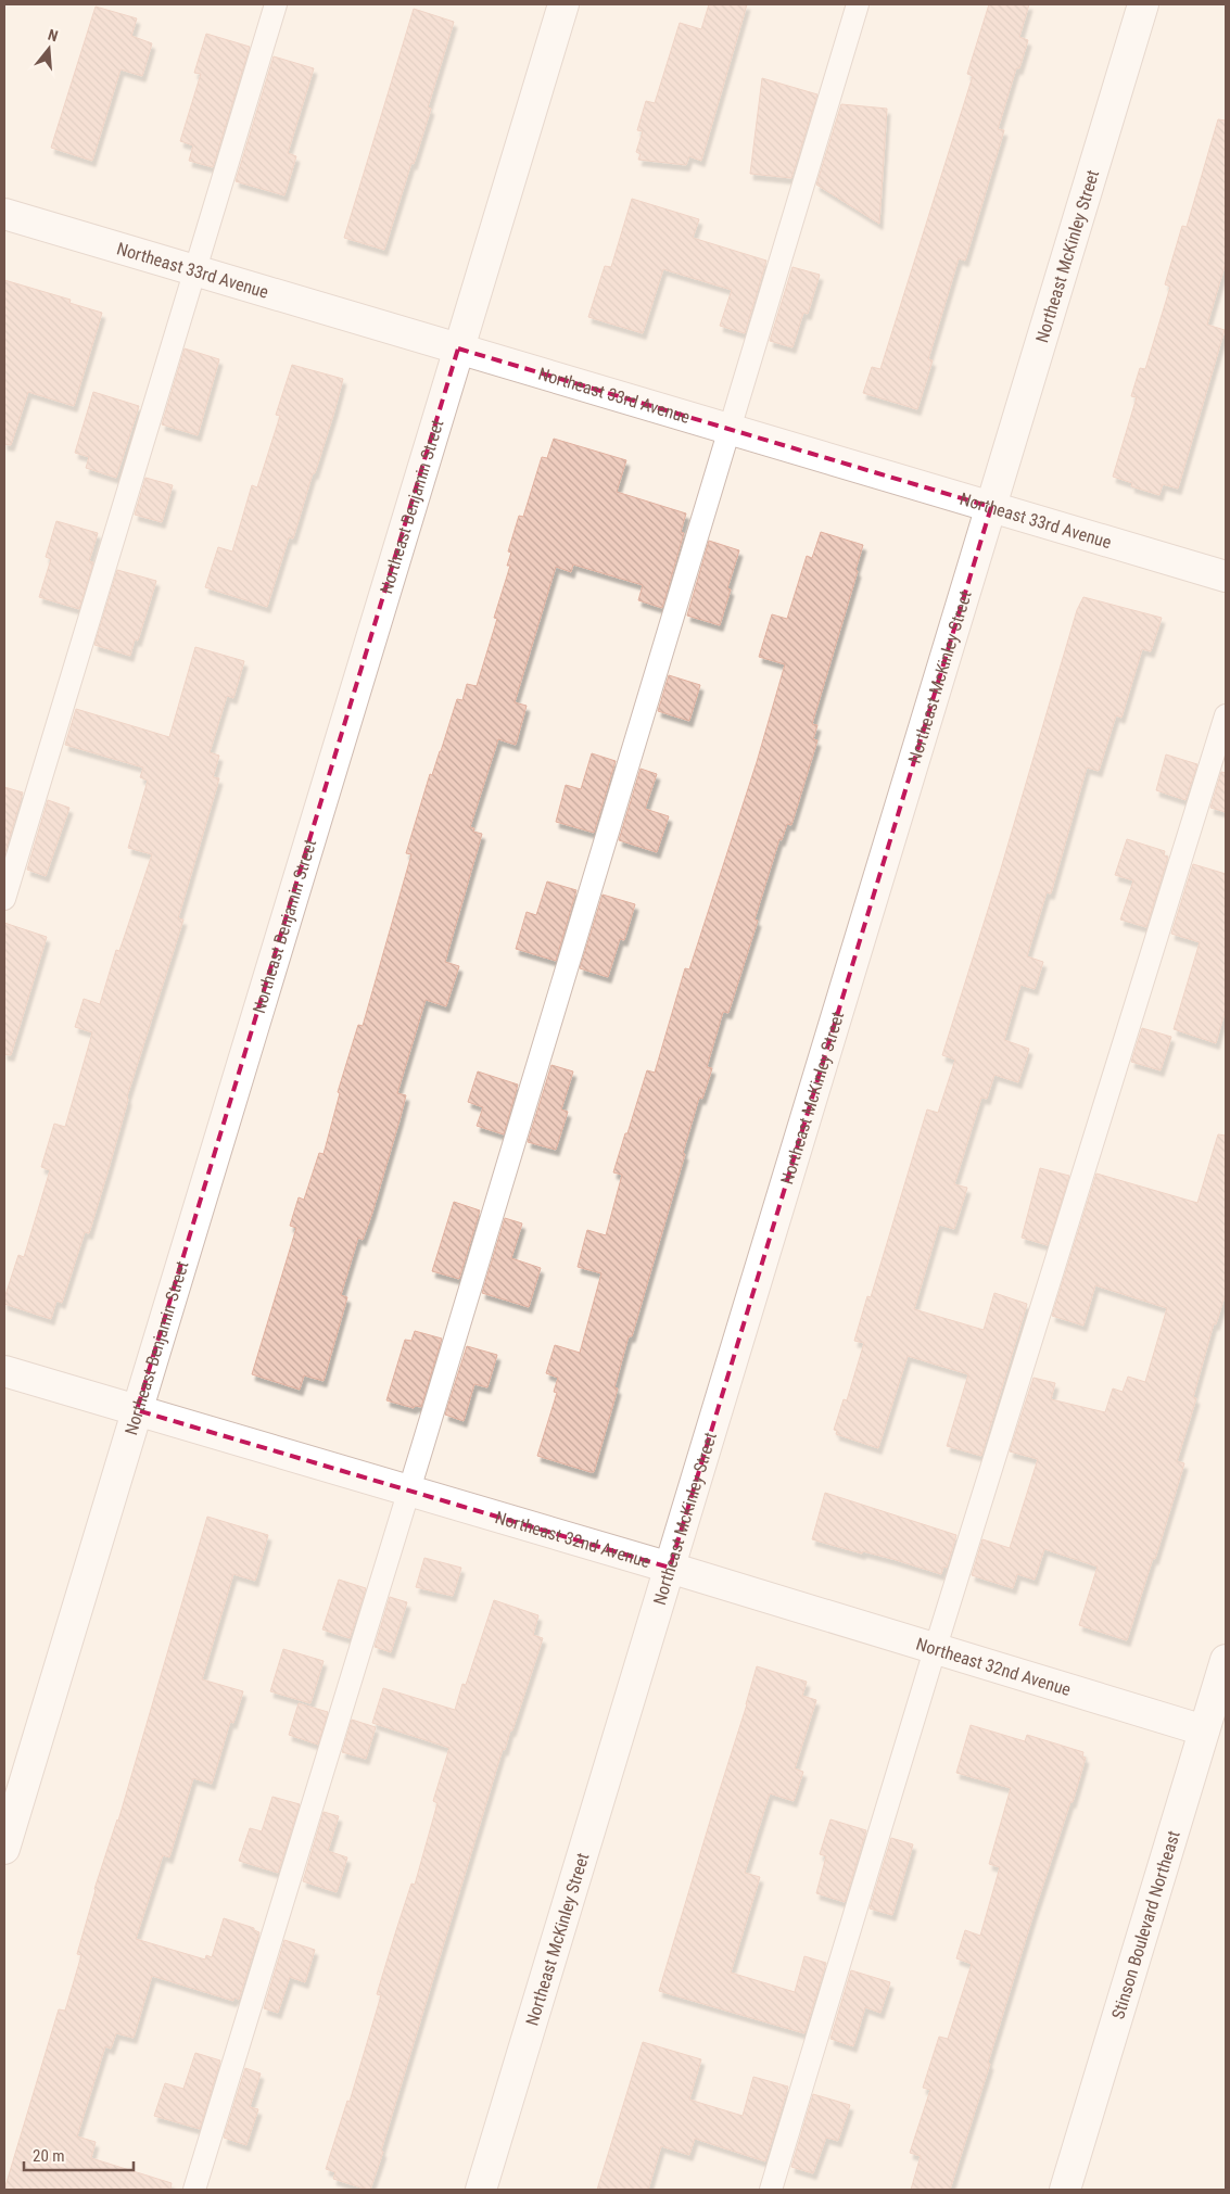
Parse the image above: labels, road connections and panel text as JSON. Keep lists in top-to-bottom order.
{
  "streets": {
    "street": [
      "Northeast McKinley Street",
      "Northeast 33rd Avenue",
      "Northeast Benjamin Street",
      "Northeast 32nd Avenue",
      "Stinson Boulevard Northeast"
    ]
  },
  "crossings": [
    ["Northeast McKinley Street", "Northeast 33rd Avenue"],
    ["Northeast McKinley Street", "Northeast 32nd Avenue"],
    ["Northeast 33rd Avenue", "Northeast Benjamin Street"],
    ["Northeast Benjamin Street", "Northeast 32nd Avenue"],
    ["Northeast 32nd Avenue", "Stinson Boulevard Northeast"]
  ],
  "scale_bar": "20 m",
  "north": "top"
}
